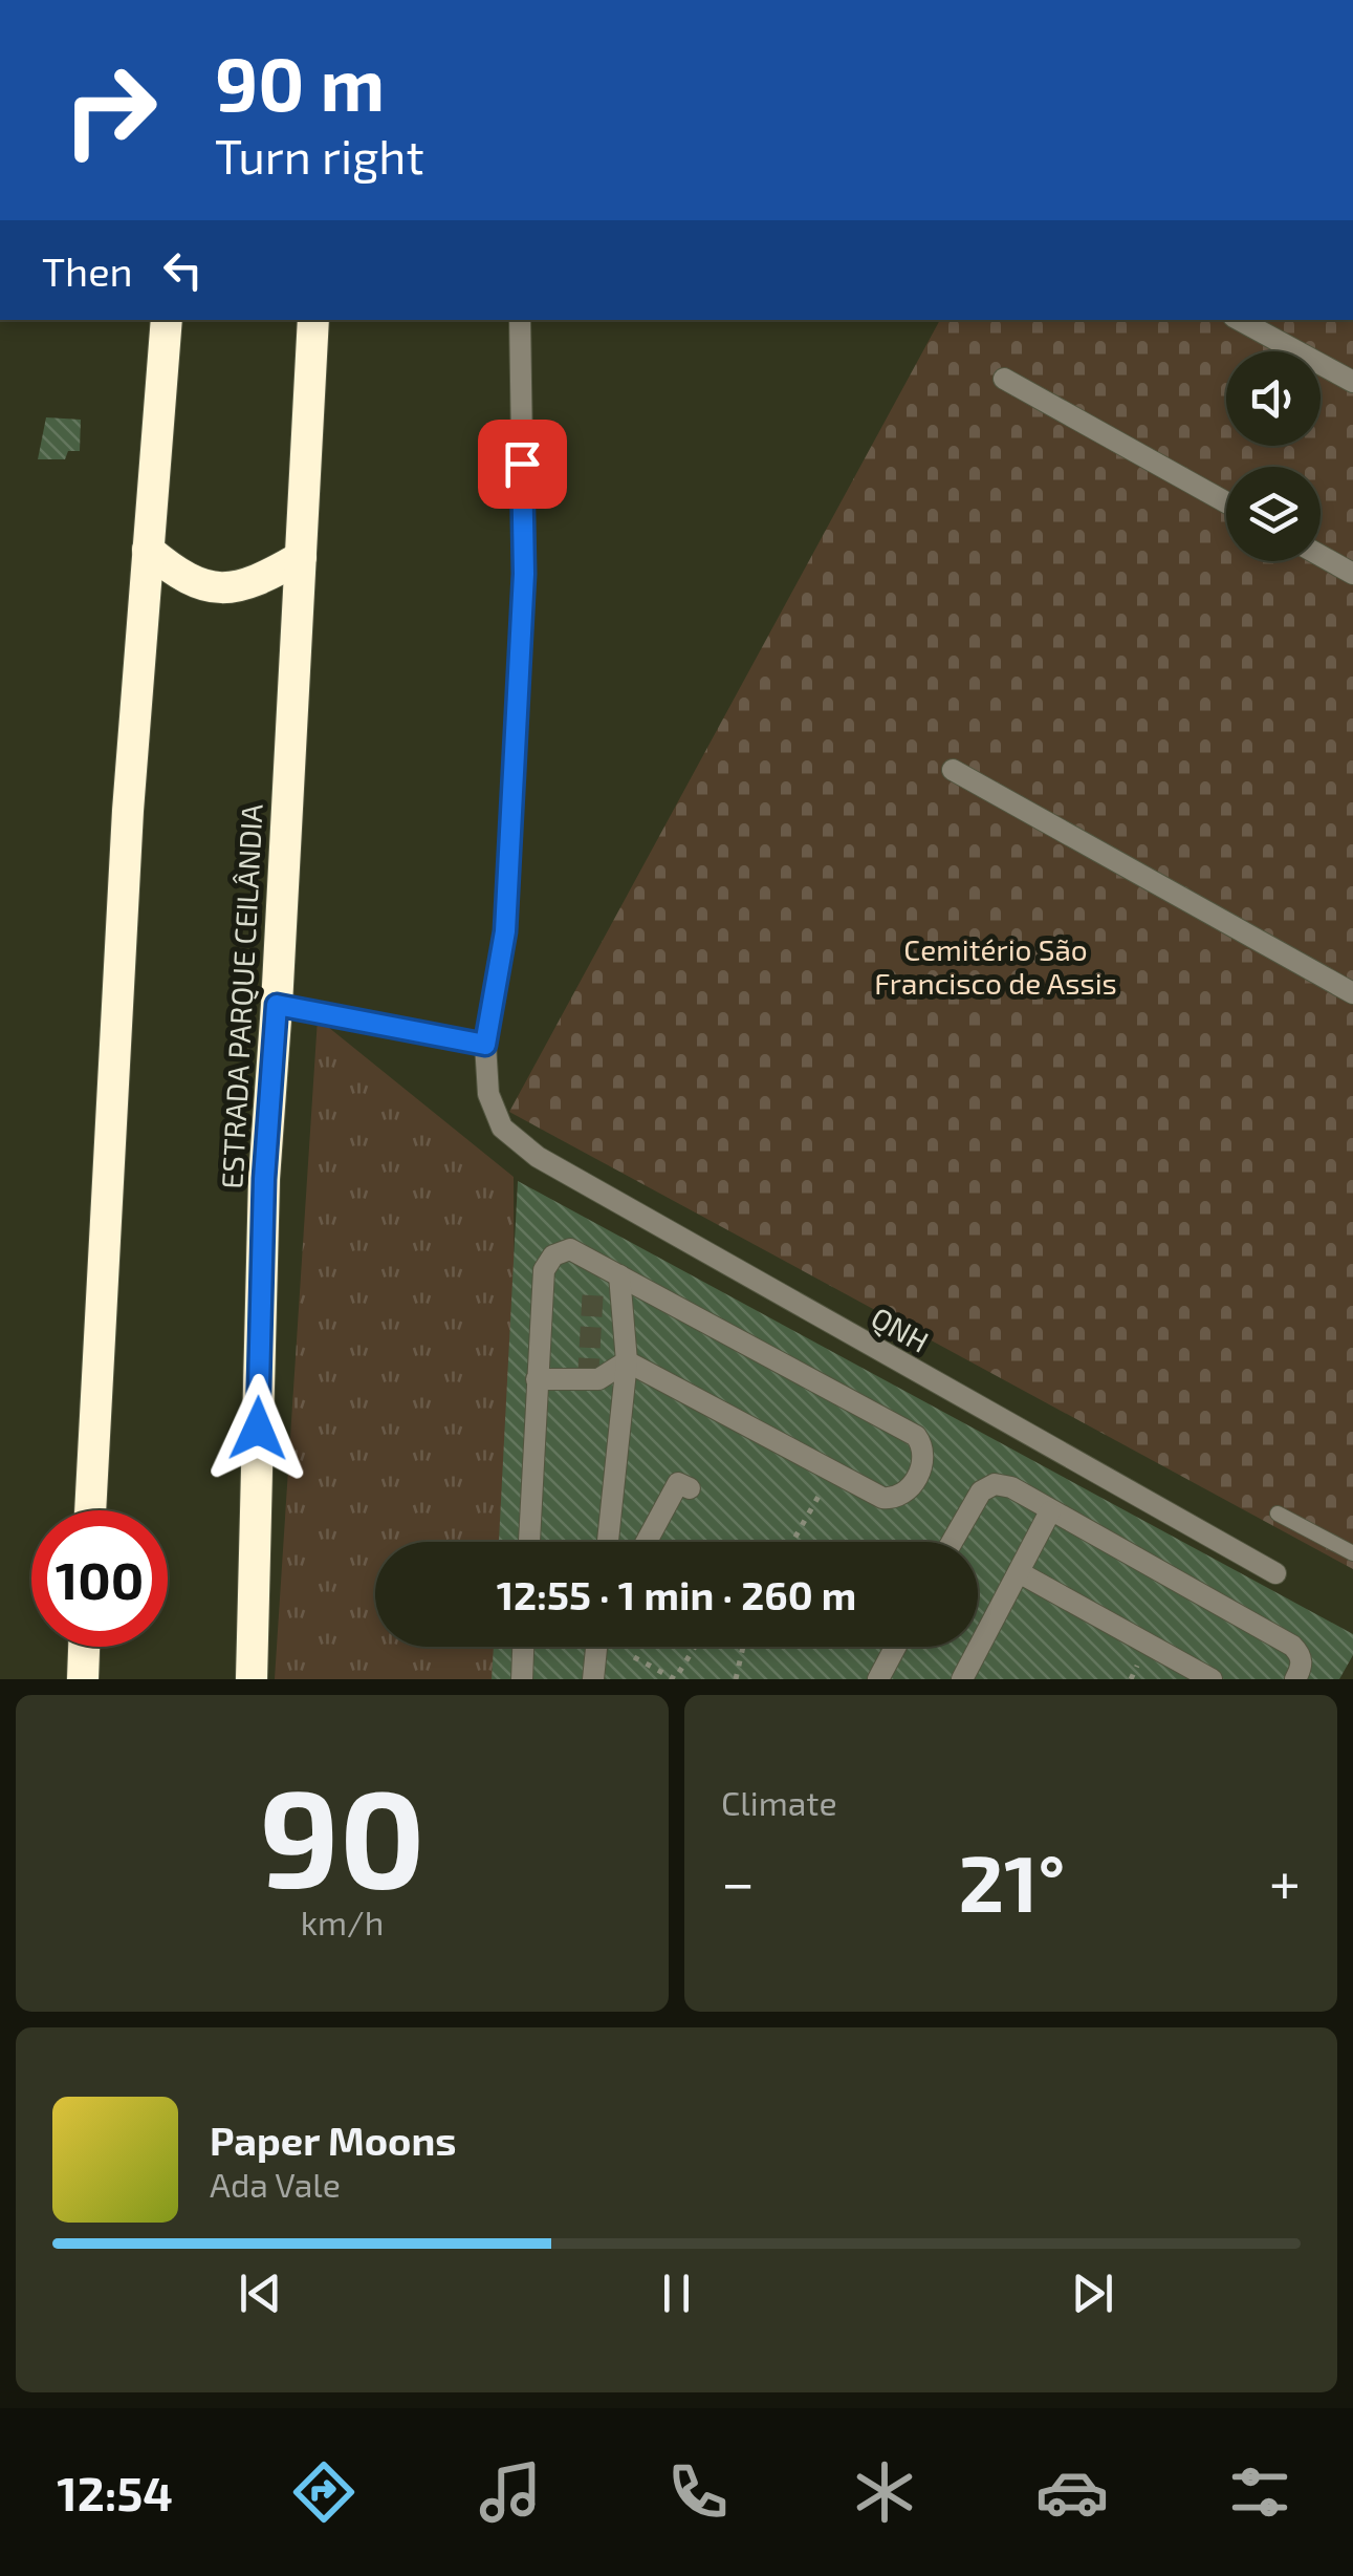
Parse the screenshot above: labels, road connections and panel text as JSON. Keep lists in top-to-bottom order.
{
  "streets": {
    "highway": ["ESTRADA PARQUE CEILÂNDIA"],
    "street": ["QNH"]
  },
  "parks": ["Cemitério São Francisco de Assis"],
  "page": {
    "turn": ["90 m", "Turn right"],
    "then": "Then",
    "limit": "100",
    "trip": "12:55 · 1 min · 260 m",
    "tile": [
      ["90", "km/h"],
      "Climate"
    ],
    "heat": ["−", "21°", "+"],
    "song": ["Paper Moons", "Ada Vale"],
    "tabs": "12:54"
  }
}
